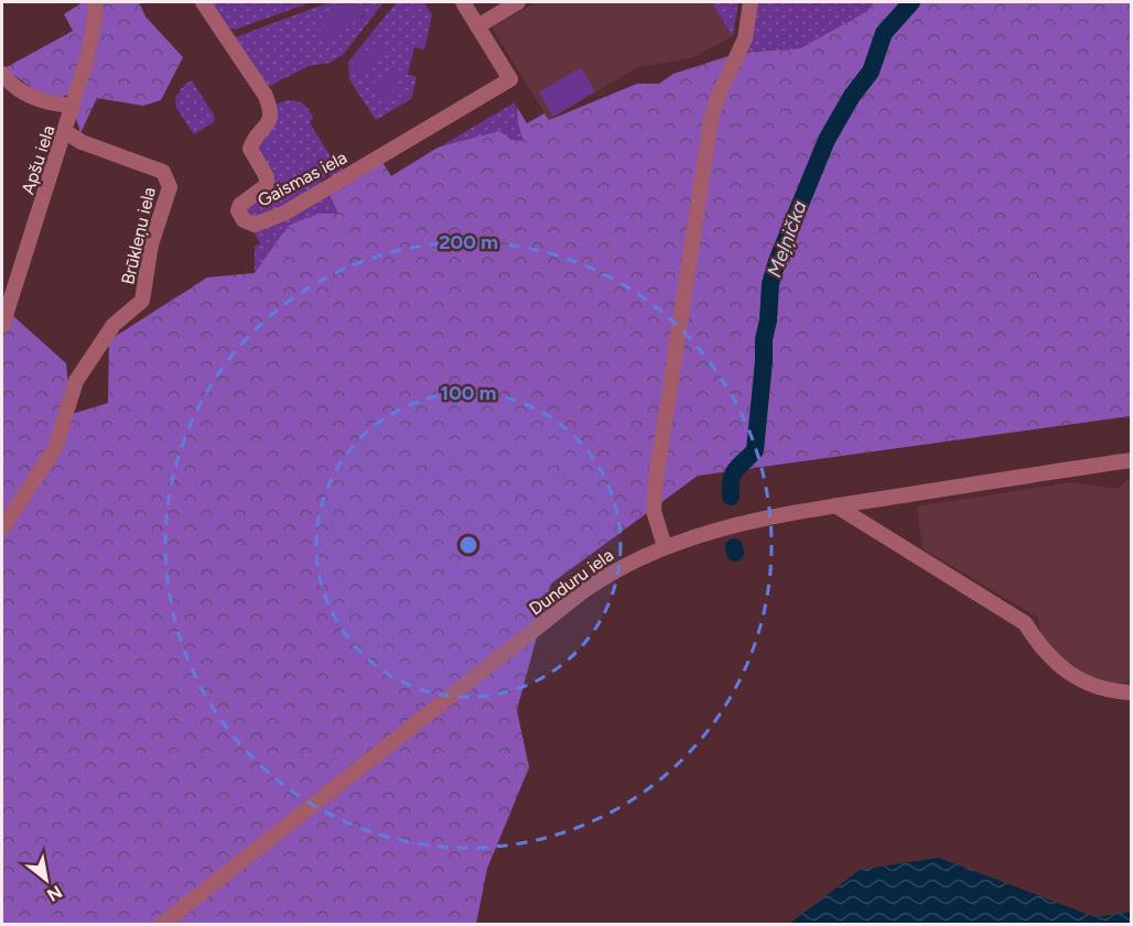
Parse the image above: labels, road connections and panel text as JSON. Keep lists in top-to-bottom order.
{
  "streets": {
    "street": [
      "Apšu iela",
      "Gaismas iela",
      "Brūkleņu iela",
      "Dunduru iela"
    ]
  },
  "crossings": [
    ["Apšu iela", "Brūkleņu iela"]
  ],
  "water": ["Meļņička"],
  "north": "bottom right",
  "rings": ["200 m", "100 m"]
}
